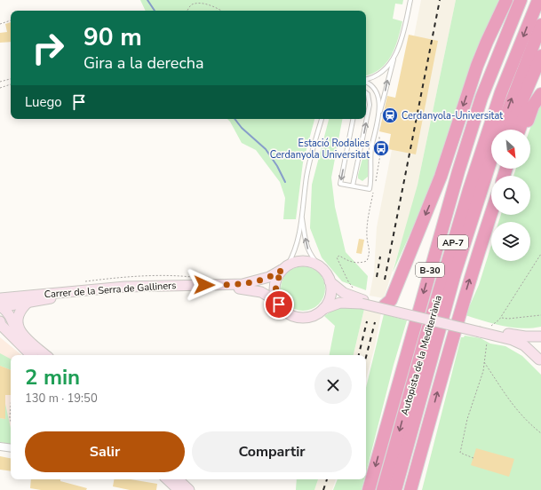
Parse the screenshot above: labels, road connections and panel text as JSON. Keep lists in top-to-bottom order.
{
  "streets": {
    "highway": ["AP-7", "B-30", "Autopista de la Mediterrània"],
    "street": ["Carrer de la Serra de Galliners"]
  },
  "places": {
    "station": ["Cerdanyola-Universitat"],
    "bus stop": ["Estació Rodalies Cerdanyola Universitat"]
  },
  "north": "bottom right",
  "page": {
    "turn": ["90 m", "Gira a la derecha"],
    "then": "Luego",
    "heading": ["2 min", "130 m · 19:50"],
    "buttons": ["Salir", "Compartir"]
  }
}
